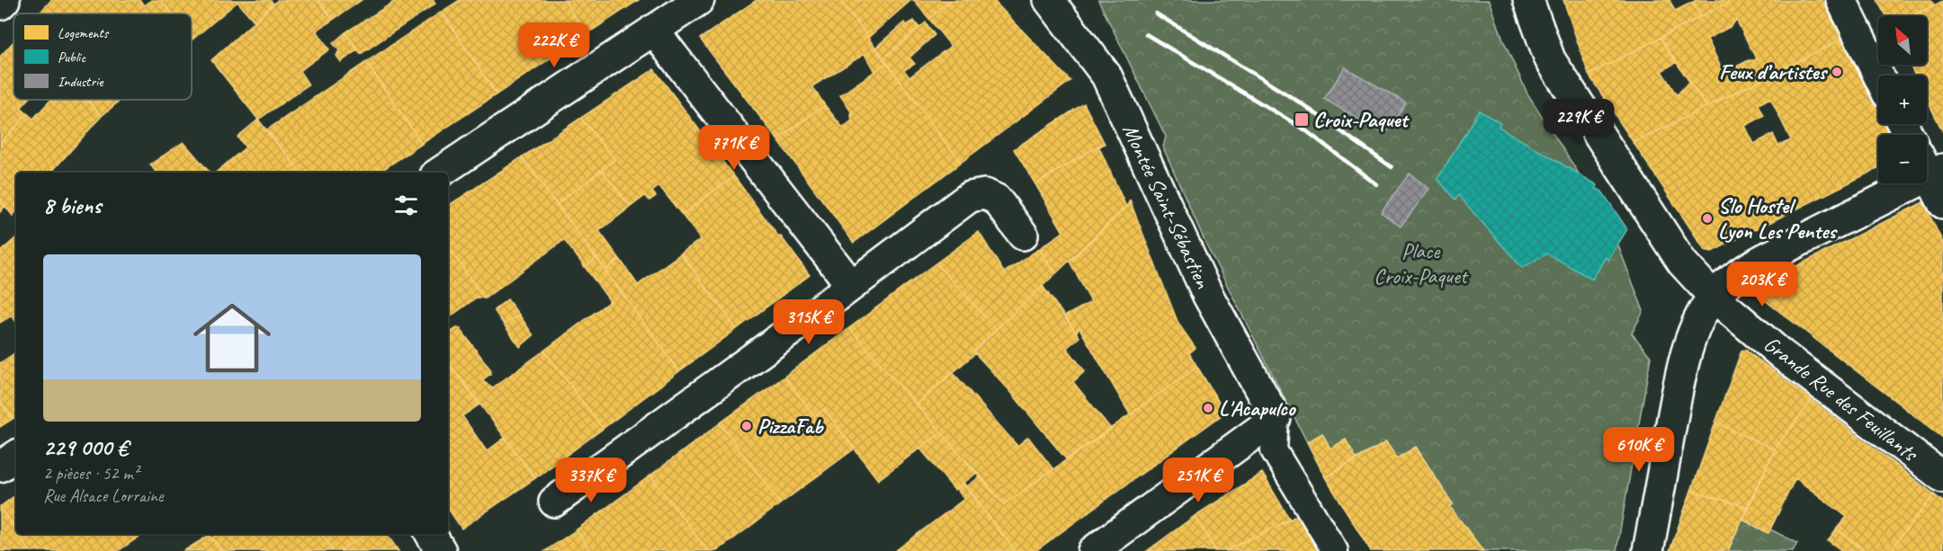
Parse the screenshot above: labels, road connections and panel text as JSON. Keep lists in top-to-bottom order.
{
  "streets": {
    "street": ["Montée Saint-Sébastien", "Grande Rue des Feuillants"]
  },
  "parks": ["Place Croix-Paquet"],
  "places": {
    "other": [
      "Feux d’artistes",
      "Slo Hostel Lyon Les Pentes",
      "L'Acapulco",
      "PizzaFab"
    ],
    "transit": ["Croix-Paquet"]
  },
  "legend": ["Logements", "Public", "Industrie"],
  "north": "top left",
  "page": {
    "map_buttons": ["+", "−"],
    "price": [
      "222K €",
      "229K €",
      "771K €",
      "203K €",
      "315K €",
      "610K €",
      "337K €",
      "251K €"
    ],
    "heading": "8 biens",
    "list": [
      {
        "name": "229 000 €",
        "note": "2 pièces · 52 m² · Rue Alsace Lorraine"
      }
    ]
  }
}
